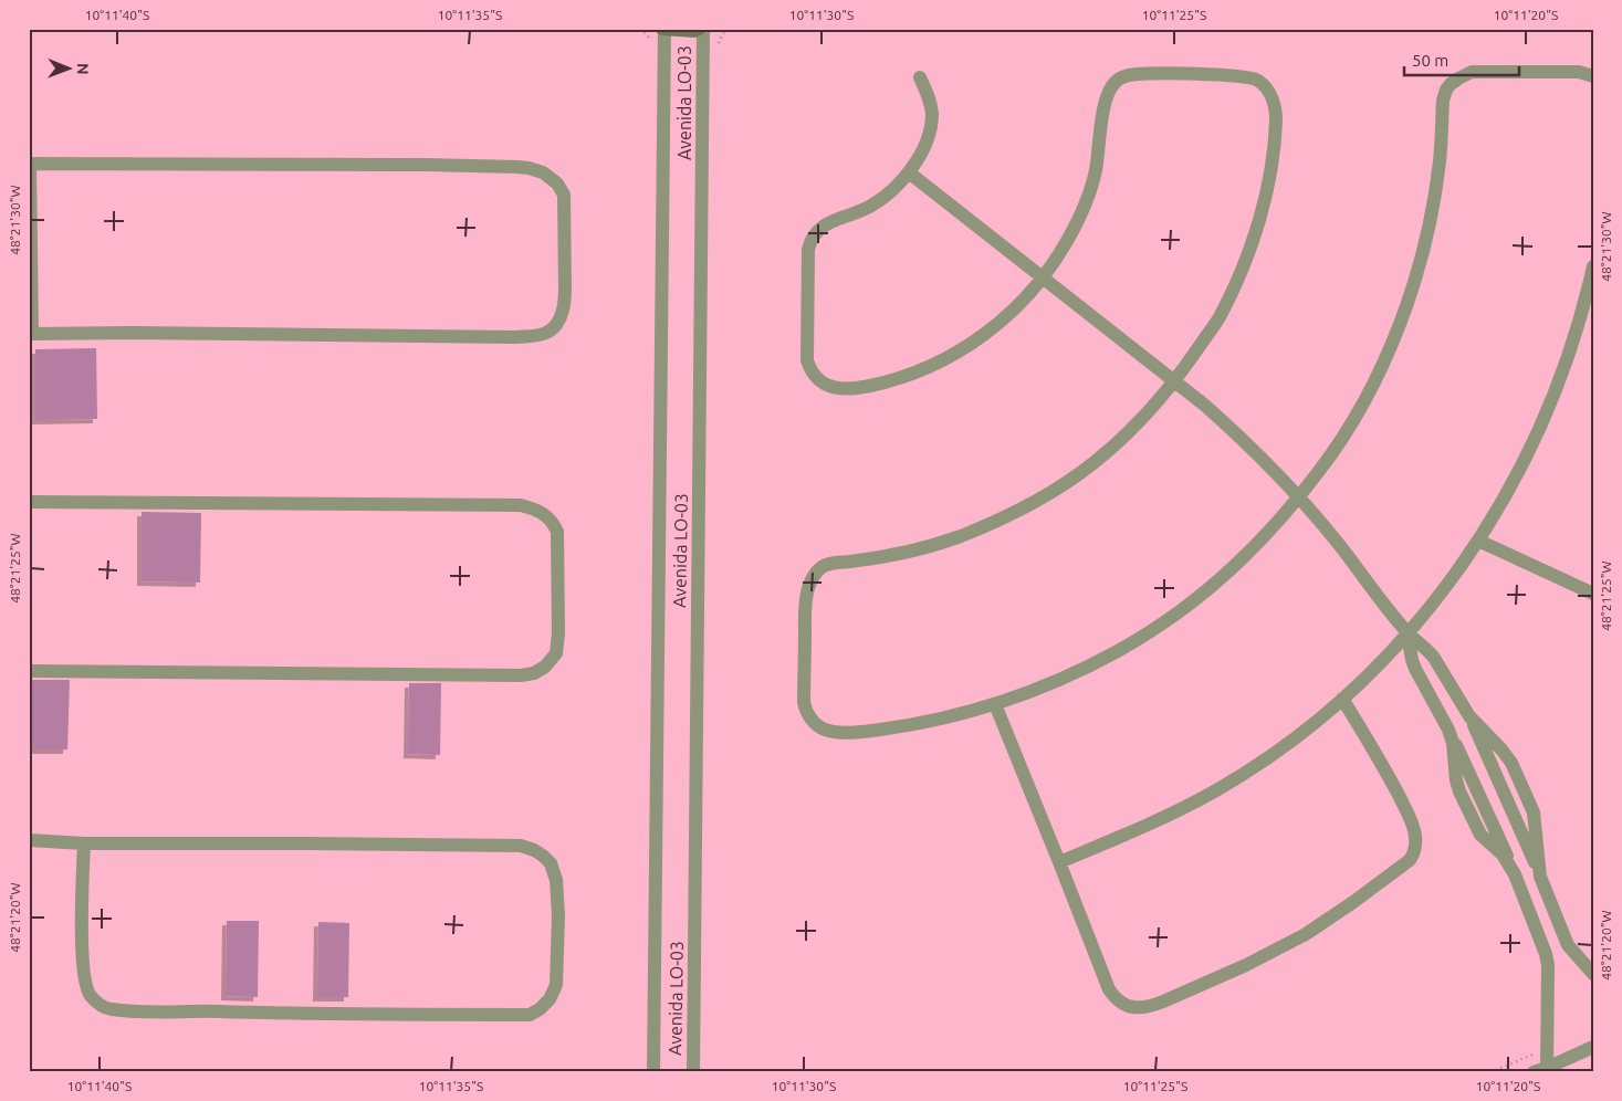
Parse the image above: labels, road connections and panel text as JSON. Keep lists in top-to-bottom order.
{
  "streets": {
    "street": ["Avenida LO-03"]
  },
  "scale_bar": "50 m",
  "north": "right",
  "coordinates": [
    "10°11'40\"S",
    "10°11'35\"S",
    "10°11'30\"S",
    "10°11'25\"S",
    "10°11'20\"S",
    "48°21'30\"W",
    "48°21'25\"W",
    "48°21'20\"W"
  ]
}
